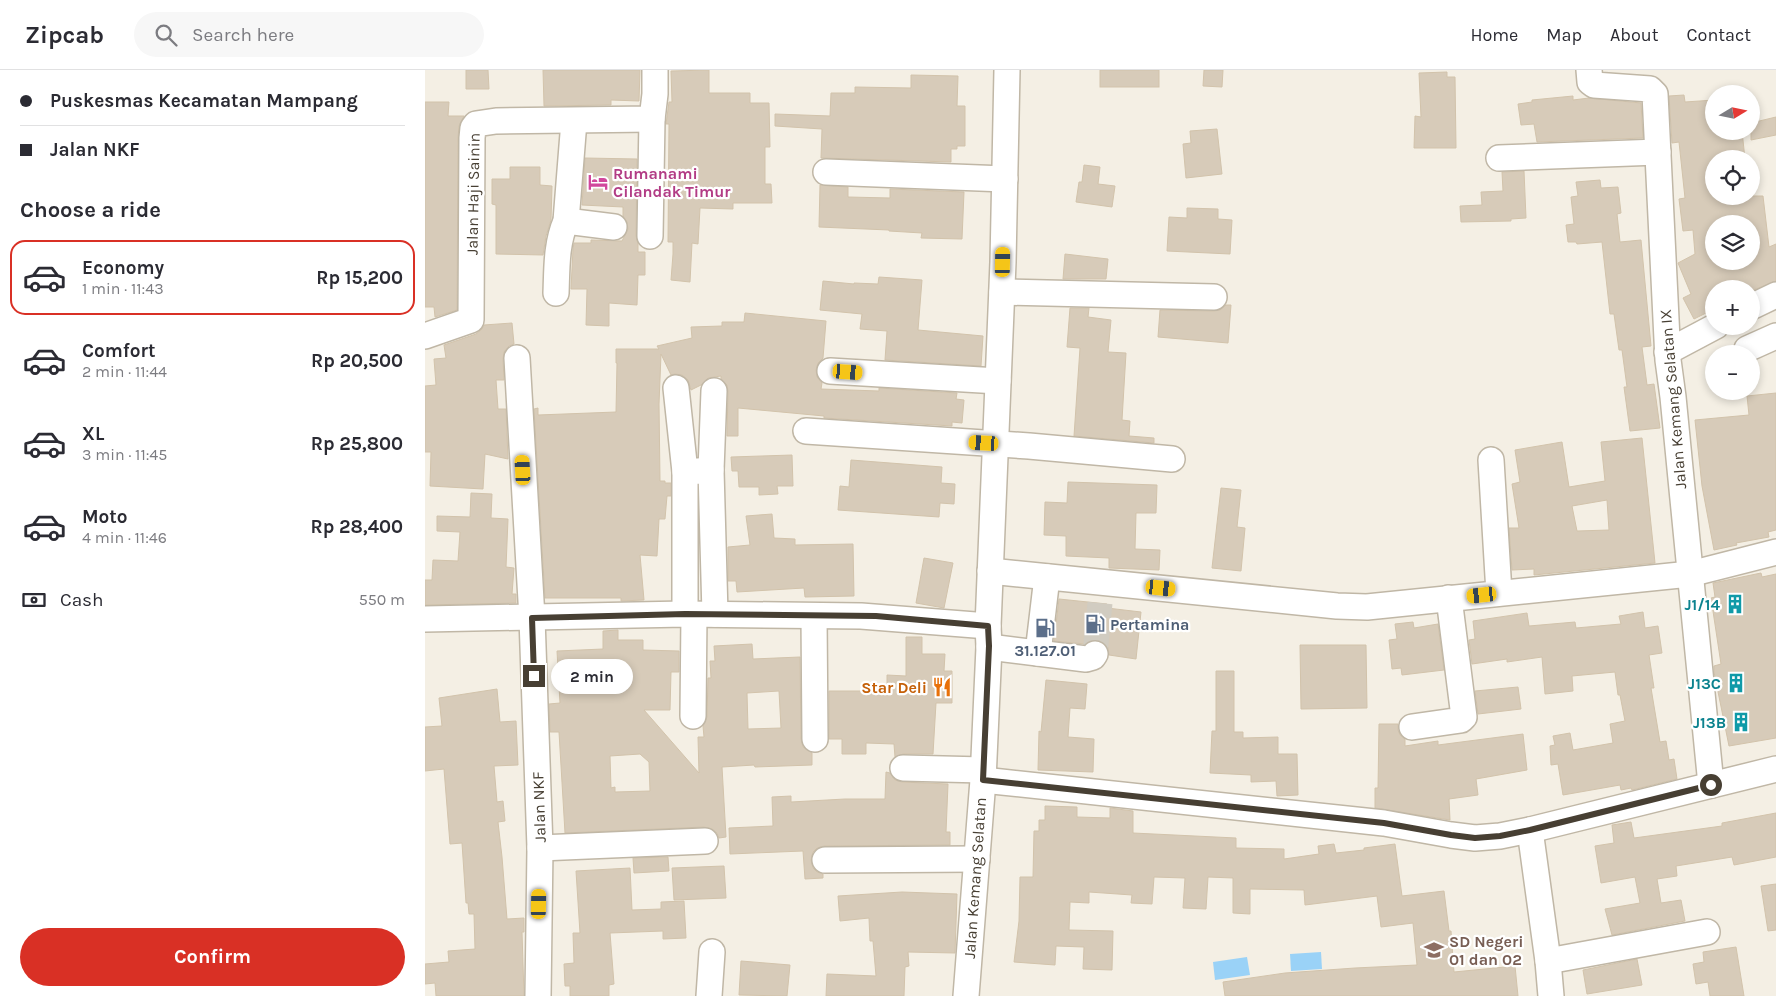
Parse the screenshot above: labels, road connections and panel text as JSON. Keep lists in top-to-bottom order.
{
  "streets": {
    "street": [
      "Jalan Haji Sainin",
      "Jalan Kemang Selatan IX",
      "Jalan NKF",
      "Jalan Kemang Selatan"
    ]
  },
  "places": {
    "hotel": ["Rumanami Cilandak Timur"],
    "building": ["J1/14", "J13C", "J13B"],
    "fuel station": ["Pertamina", "31.127.01"],
    "restaurant": ["Star Deli"],
    "school or university": ["SD Negeri 01 dan 02"]
  },
  "north": "right",
  "page": {
    "header": "Zipcab",
    "search": "Search here",
    "nav": [
      "Home",
      "Map",
      "About",
      "Contact"
    ],
    "banner": ["Puskesmas Kecamatan Mampang", "Jalan NKF"],
    "map_buttons": ["+", "−"],
    "heading": "Choose a ride",
    "list": [
      {
        "name": "Economy",
        "note": "1 min · 11:43",
        "value": "Rp 15,200"
      },
      {
        "name": "Comfort",
        "note": "2 min · 11:44",
        "value": "Rp 20,500"
      },
      {
        "name": "XL",
        "note": "3 min · 11:45",
        "value": "Rp 25,800"
      },
      {
        "name": "Moto",
        "note": "4 min · 11:46",
        "value": "Rp 28,400"
      }
    ],
    "pay": ["Cash", "550 m"],
    "bubble": "2 min",
    "buttons": "Confirm"
  }
}
